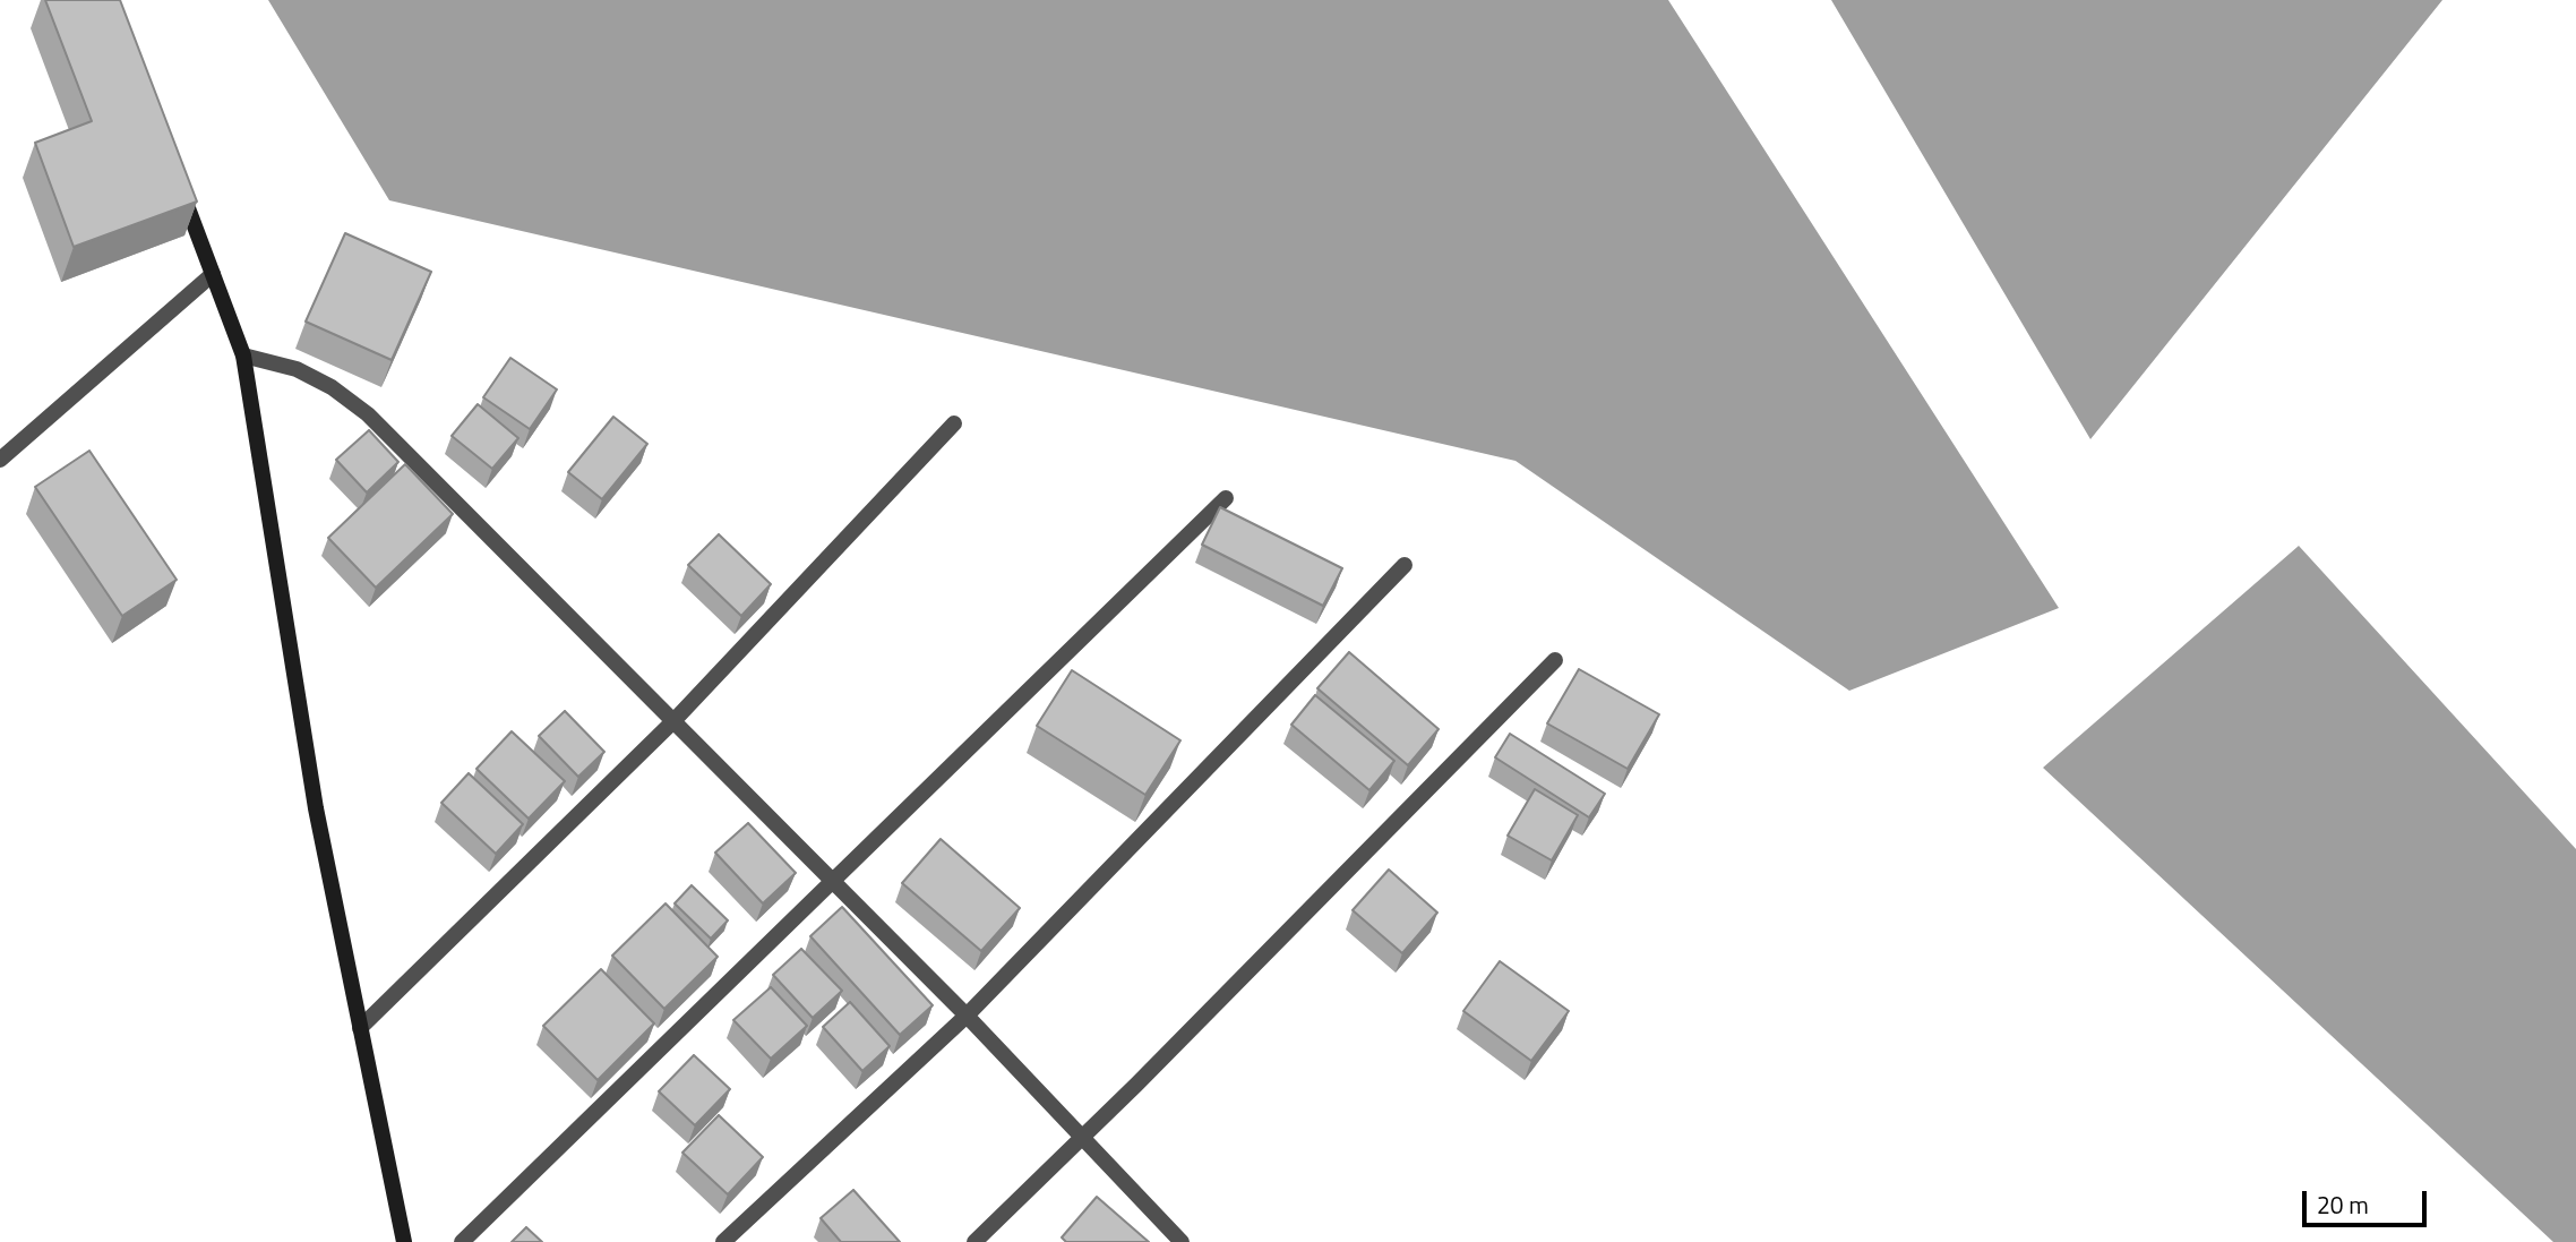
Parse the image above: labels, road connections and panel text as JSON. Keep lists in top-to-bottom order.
{
  "scale_bar": "20 m"
}
